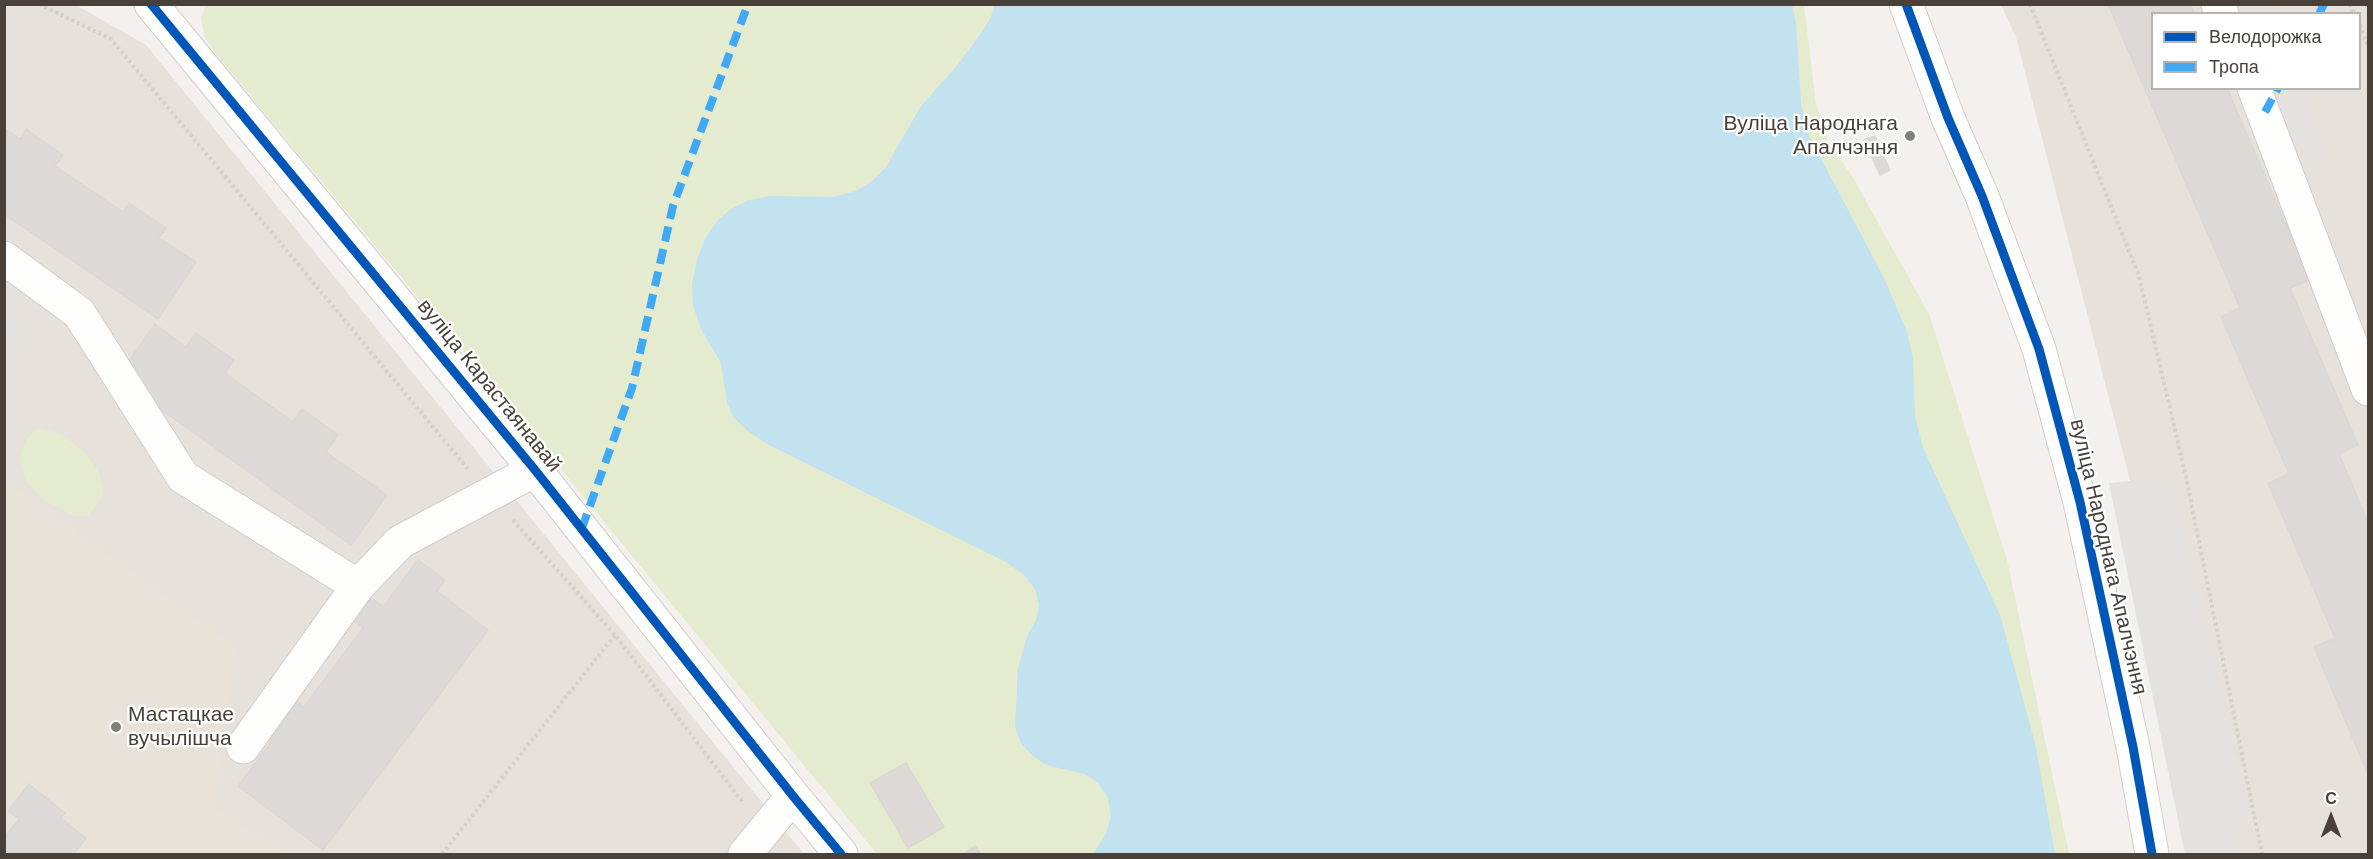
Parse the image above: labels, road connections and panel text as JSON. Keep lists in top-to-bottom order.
{
  "streets": {
    "street": ["вуліца Карастаянавай", "вуліца Народнага Апалчэння"]
  },
  "places": ["Вуліца Народнага Апалчэння", "Мастацкае вучылішча"],
  "legend": ["Велодорожка", "Тропа"],
  "north": "top"
}
